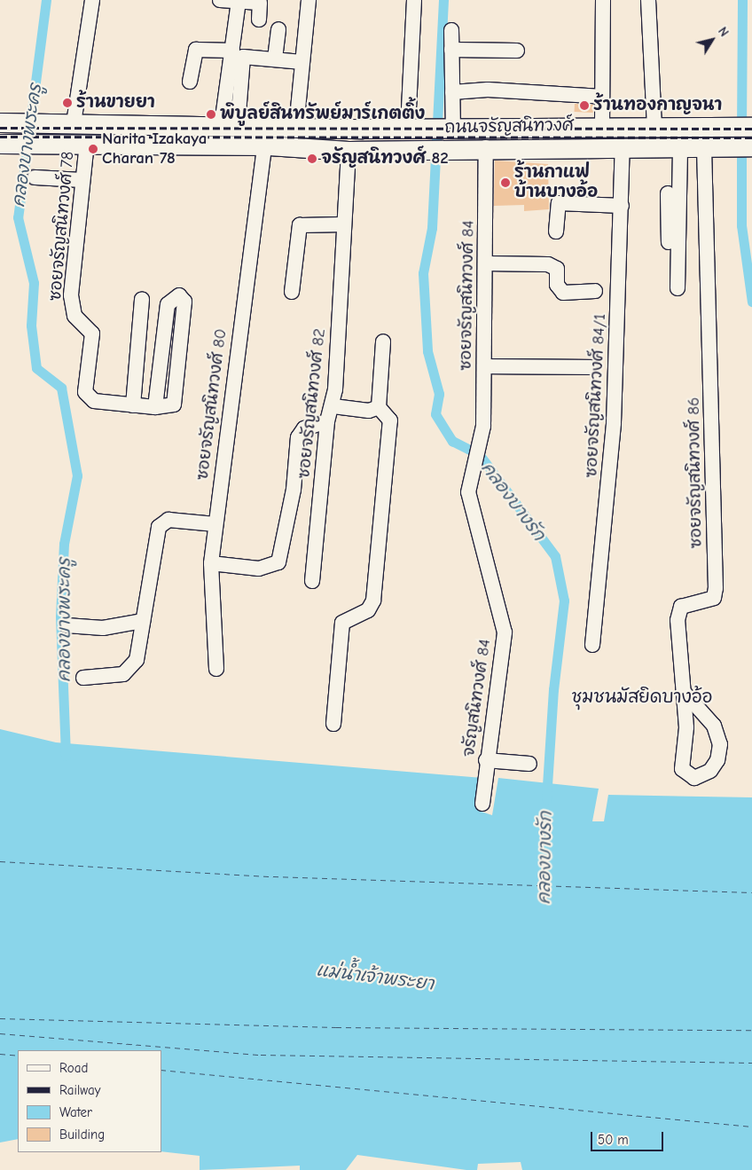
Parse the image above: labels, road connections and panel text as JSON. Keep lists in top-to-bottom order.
{
  "streets": {
    "main road": ["ถนนจรัญสนิทวงศ์"],
    "street": [
      "ซอยจรัญสนิทวงศ์ 78",
      "ซอยจรัญสนิทวงศ์ 84",
      "ซอยจรัญสนิทวงศ์ 84/1",
      "ซอยจรัญสนิทวงศ์ 82",
      "ซอยจรัญสนิทวงศ์ 80",
      "ซอยจรัญสนิทวงศ์ 86",
      "จรัญสนิทวงศ์ 84"
    ]
  },
  "crossings": [
    ["ถนนจรัญสนิทวงศ์", "ซอยจรัญสนิทวงศ์ 78"],
    ["ถนนจรัญสนิทวงศ์", "ซอยจรัญสนิทวงศ์ 84"],
    ["ถนนจรัญสนิทวงศ์", "ซอยจรัญสนิทวงศ์ 84/1"],
    ["ถนนจรัญสนิทวงศ์", "ซอยจรัญสนิทวงศ์ 82"],
    ["ถนนจรัญสนิทวงศ์", "ซอยจรัญสนิทวงศ์ 80"],
    ["ถนนจรัญสนิทวงศ์", "ซอยจรัญสนิทวงศ์ 86"],
    ["ซอยจรัญสนิทวงศ์ 84", "จรัญสนิทวงศ์ 84"]
  ],
  "districts": ["ชุมชนมัสยิดบางอ้อ"],
  "water": ["คลองบางพระครู", "คลองบางรัก", "แม่น้ำเจ้าพระยา"],
  "places": [
    "ร้านขายยา",
    "ร้านทองกาญจนา",
    "พิบูลย์สินทรัพย์มาร์เกตติ้ง",
    "Narita Izakaya Charan 78",
    "จรัญสนิทวงศ์ 82",
    "ร้านกาแฟ บ้านบางอ้อ"
  ],
  "legend": [
    "Road",
    "Railway",
    "Water",
    "Building"
  ],
  "scale_bar": "50 m",
  "north": "top right"
}
